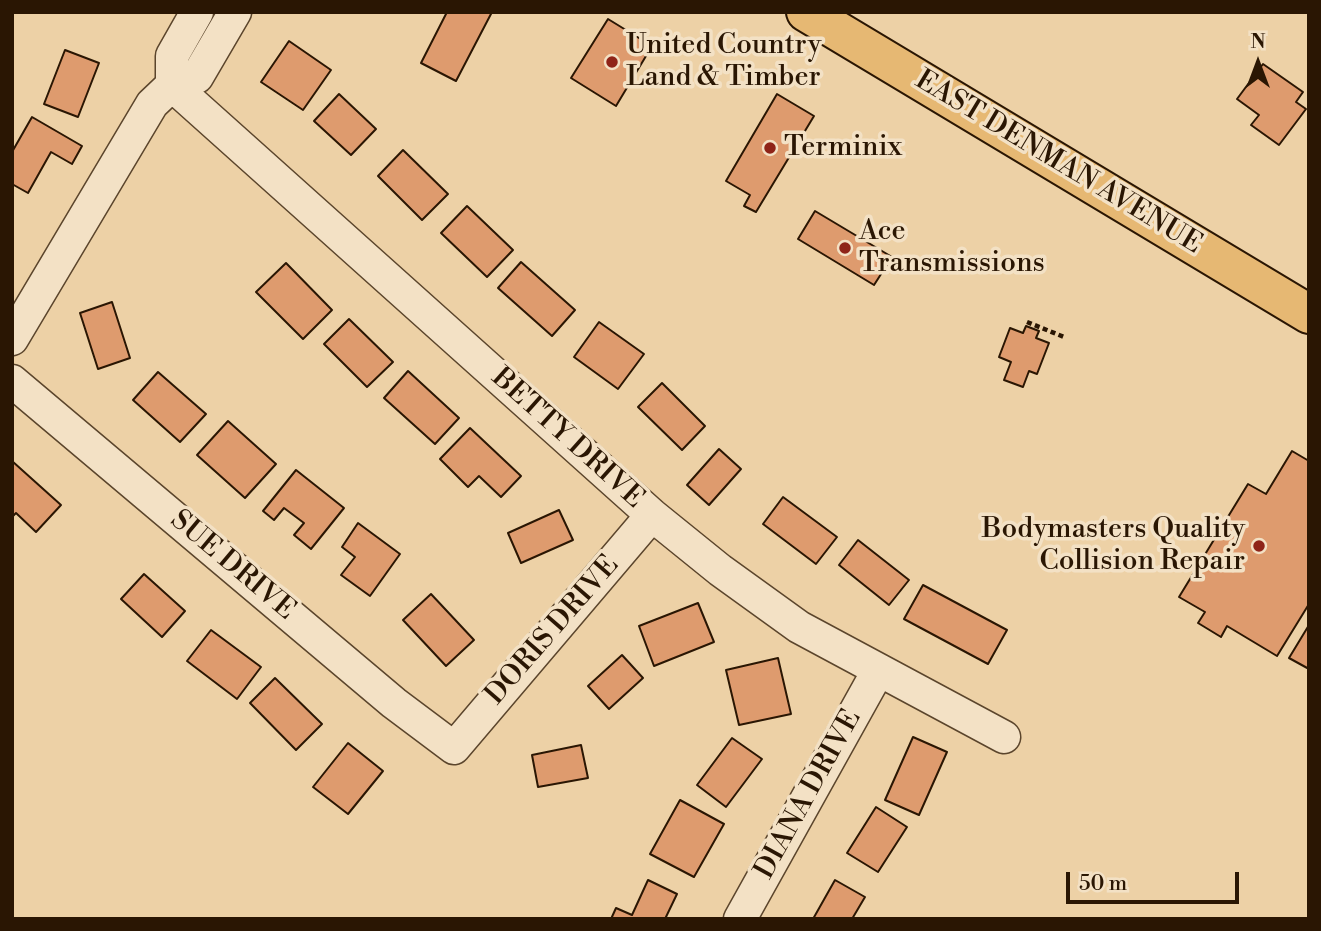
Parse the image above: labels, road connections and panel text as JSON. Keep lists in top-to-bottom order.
{
  "streets": {
    "main road": ["EAST DENMAN AVENUE"],
    "street": [
      "BETTY DRIVE",
      "SUE DRIVE",
      "DORIS DRIVE",
      "DIANA DRIVE"
    ]
  },
  "crossings": [
    ["BETTY DRIVE", "DORIS DRIVE"],
    ["BETTY DRIVE", "DIANA DRIVE"],
    ["SUE DRIVE", "DORIS DRIVE"]
  ],
  "places": [
    "United Country Land & Timber",
    "Terminix",
    "Ace Transmissions",
    "Bodymasters Quality Collision Repair"
  ],
  "scale_bar": "50 m",
  "north": "top"
}
